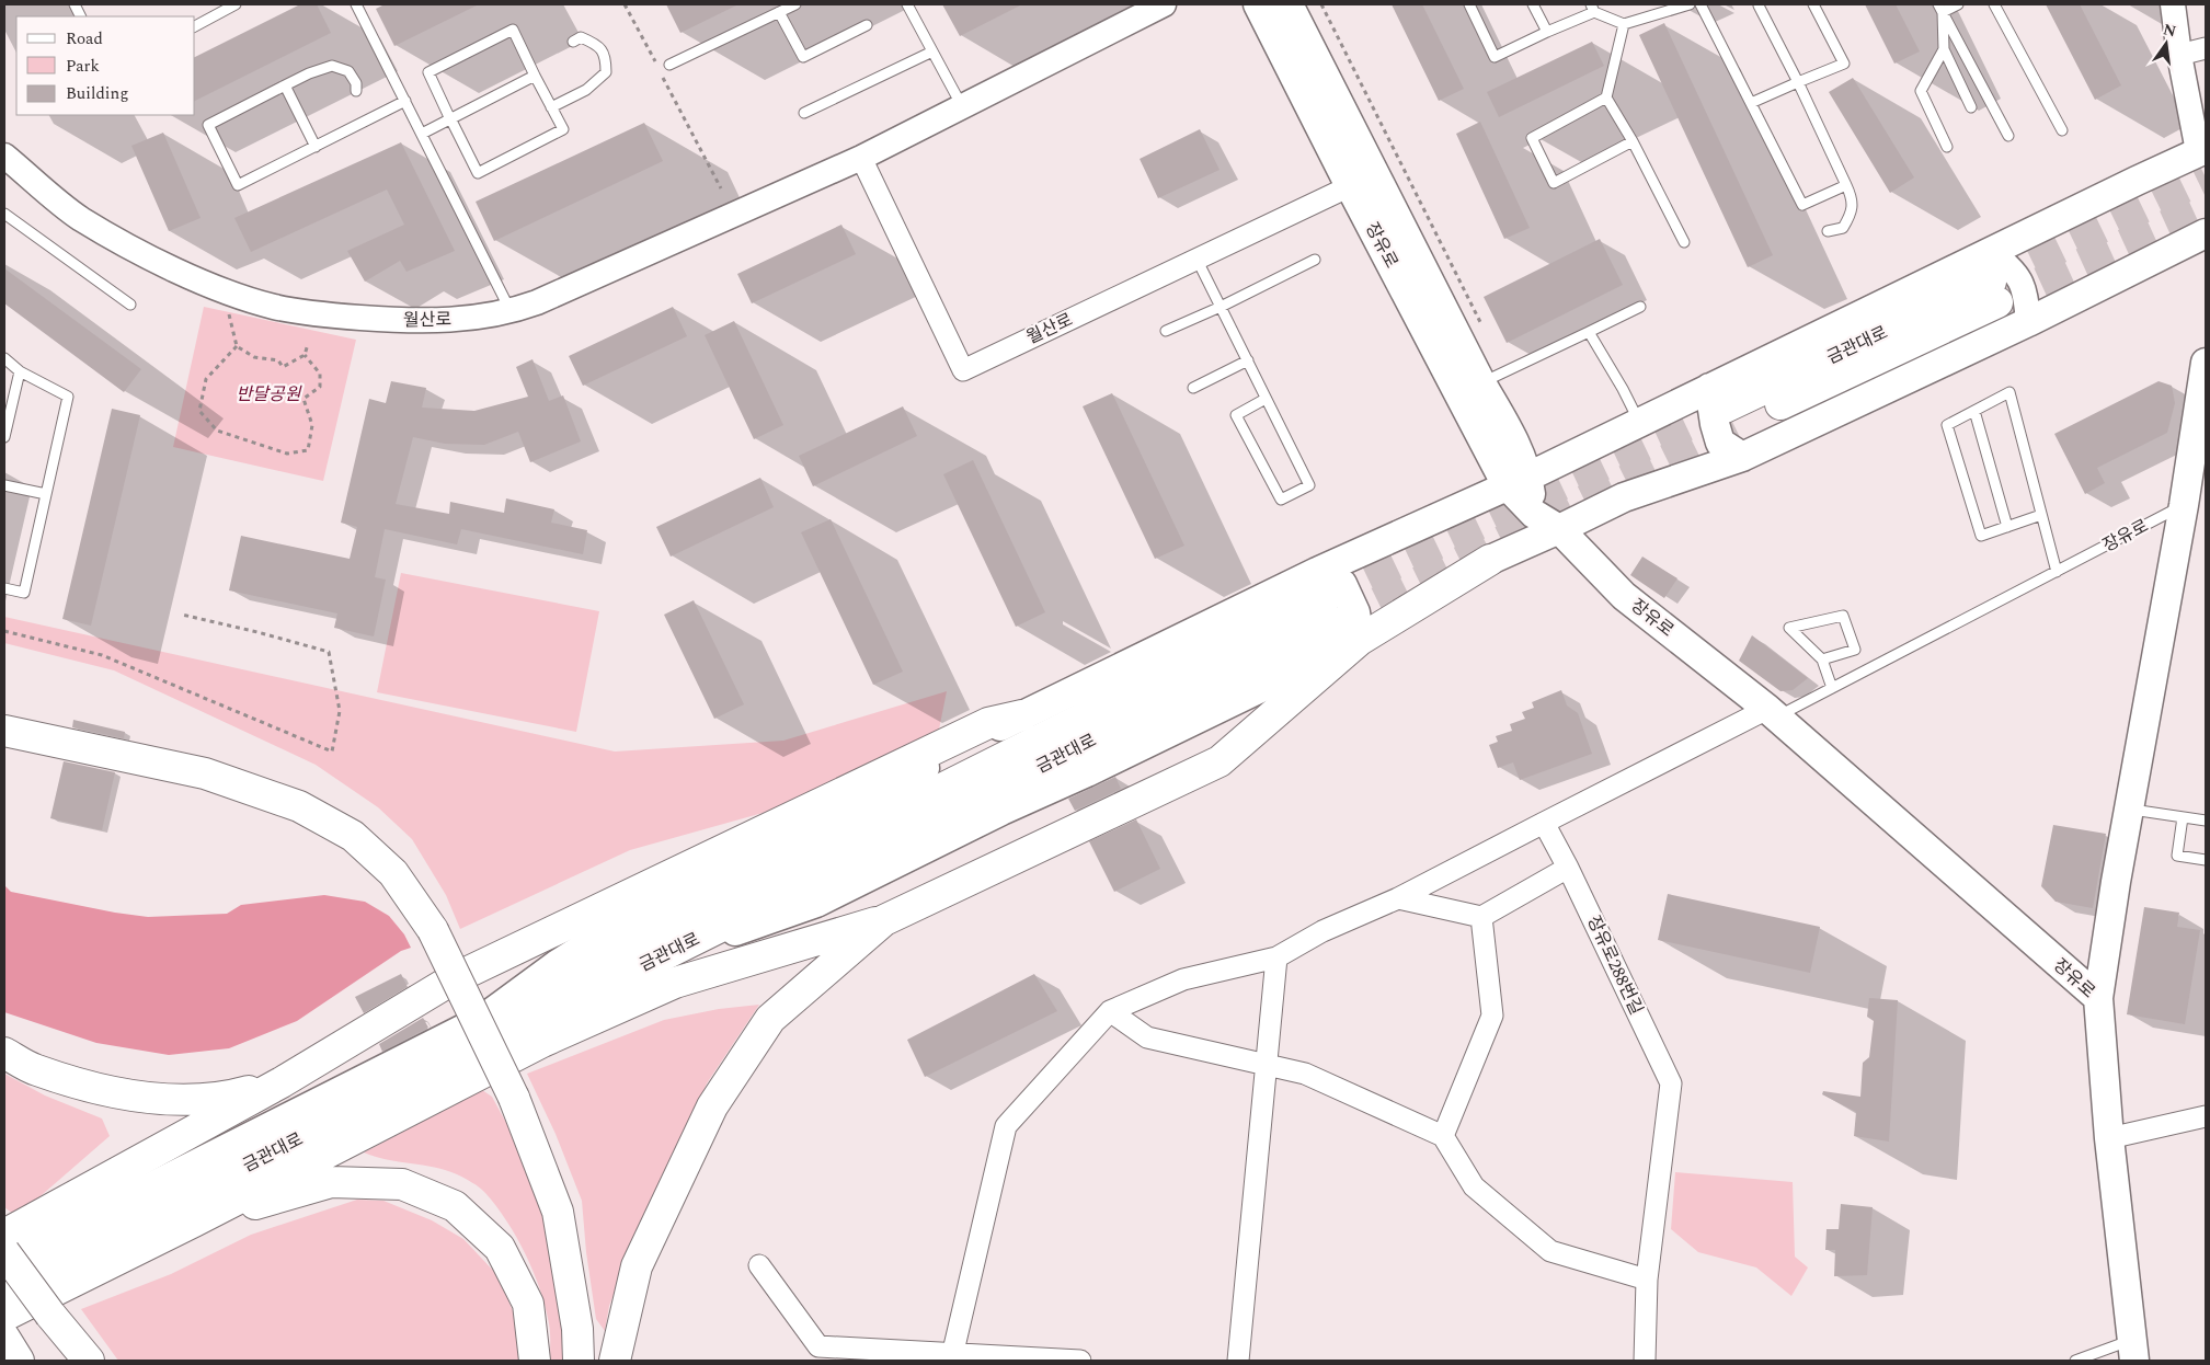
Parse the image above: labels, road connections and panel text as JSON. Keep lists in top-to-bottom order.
{
  "streets": {
    "main road": ["장유로", "금관대로"],
    "street": ["월산로", "장유로288번길"]
  },
  "crossings": [
    ["장유로", "월산로"]
  ],
  "parks": ["반달공원"],
  "legend": ["Road", "Park", "Building"],
  "north": "top"
}
